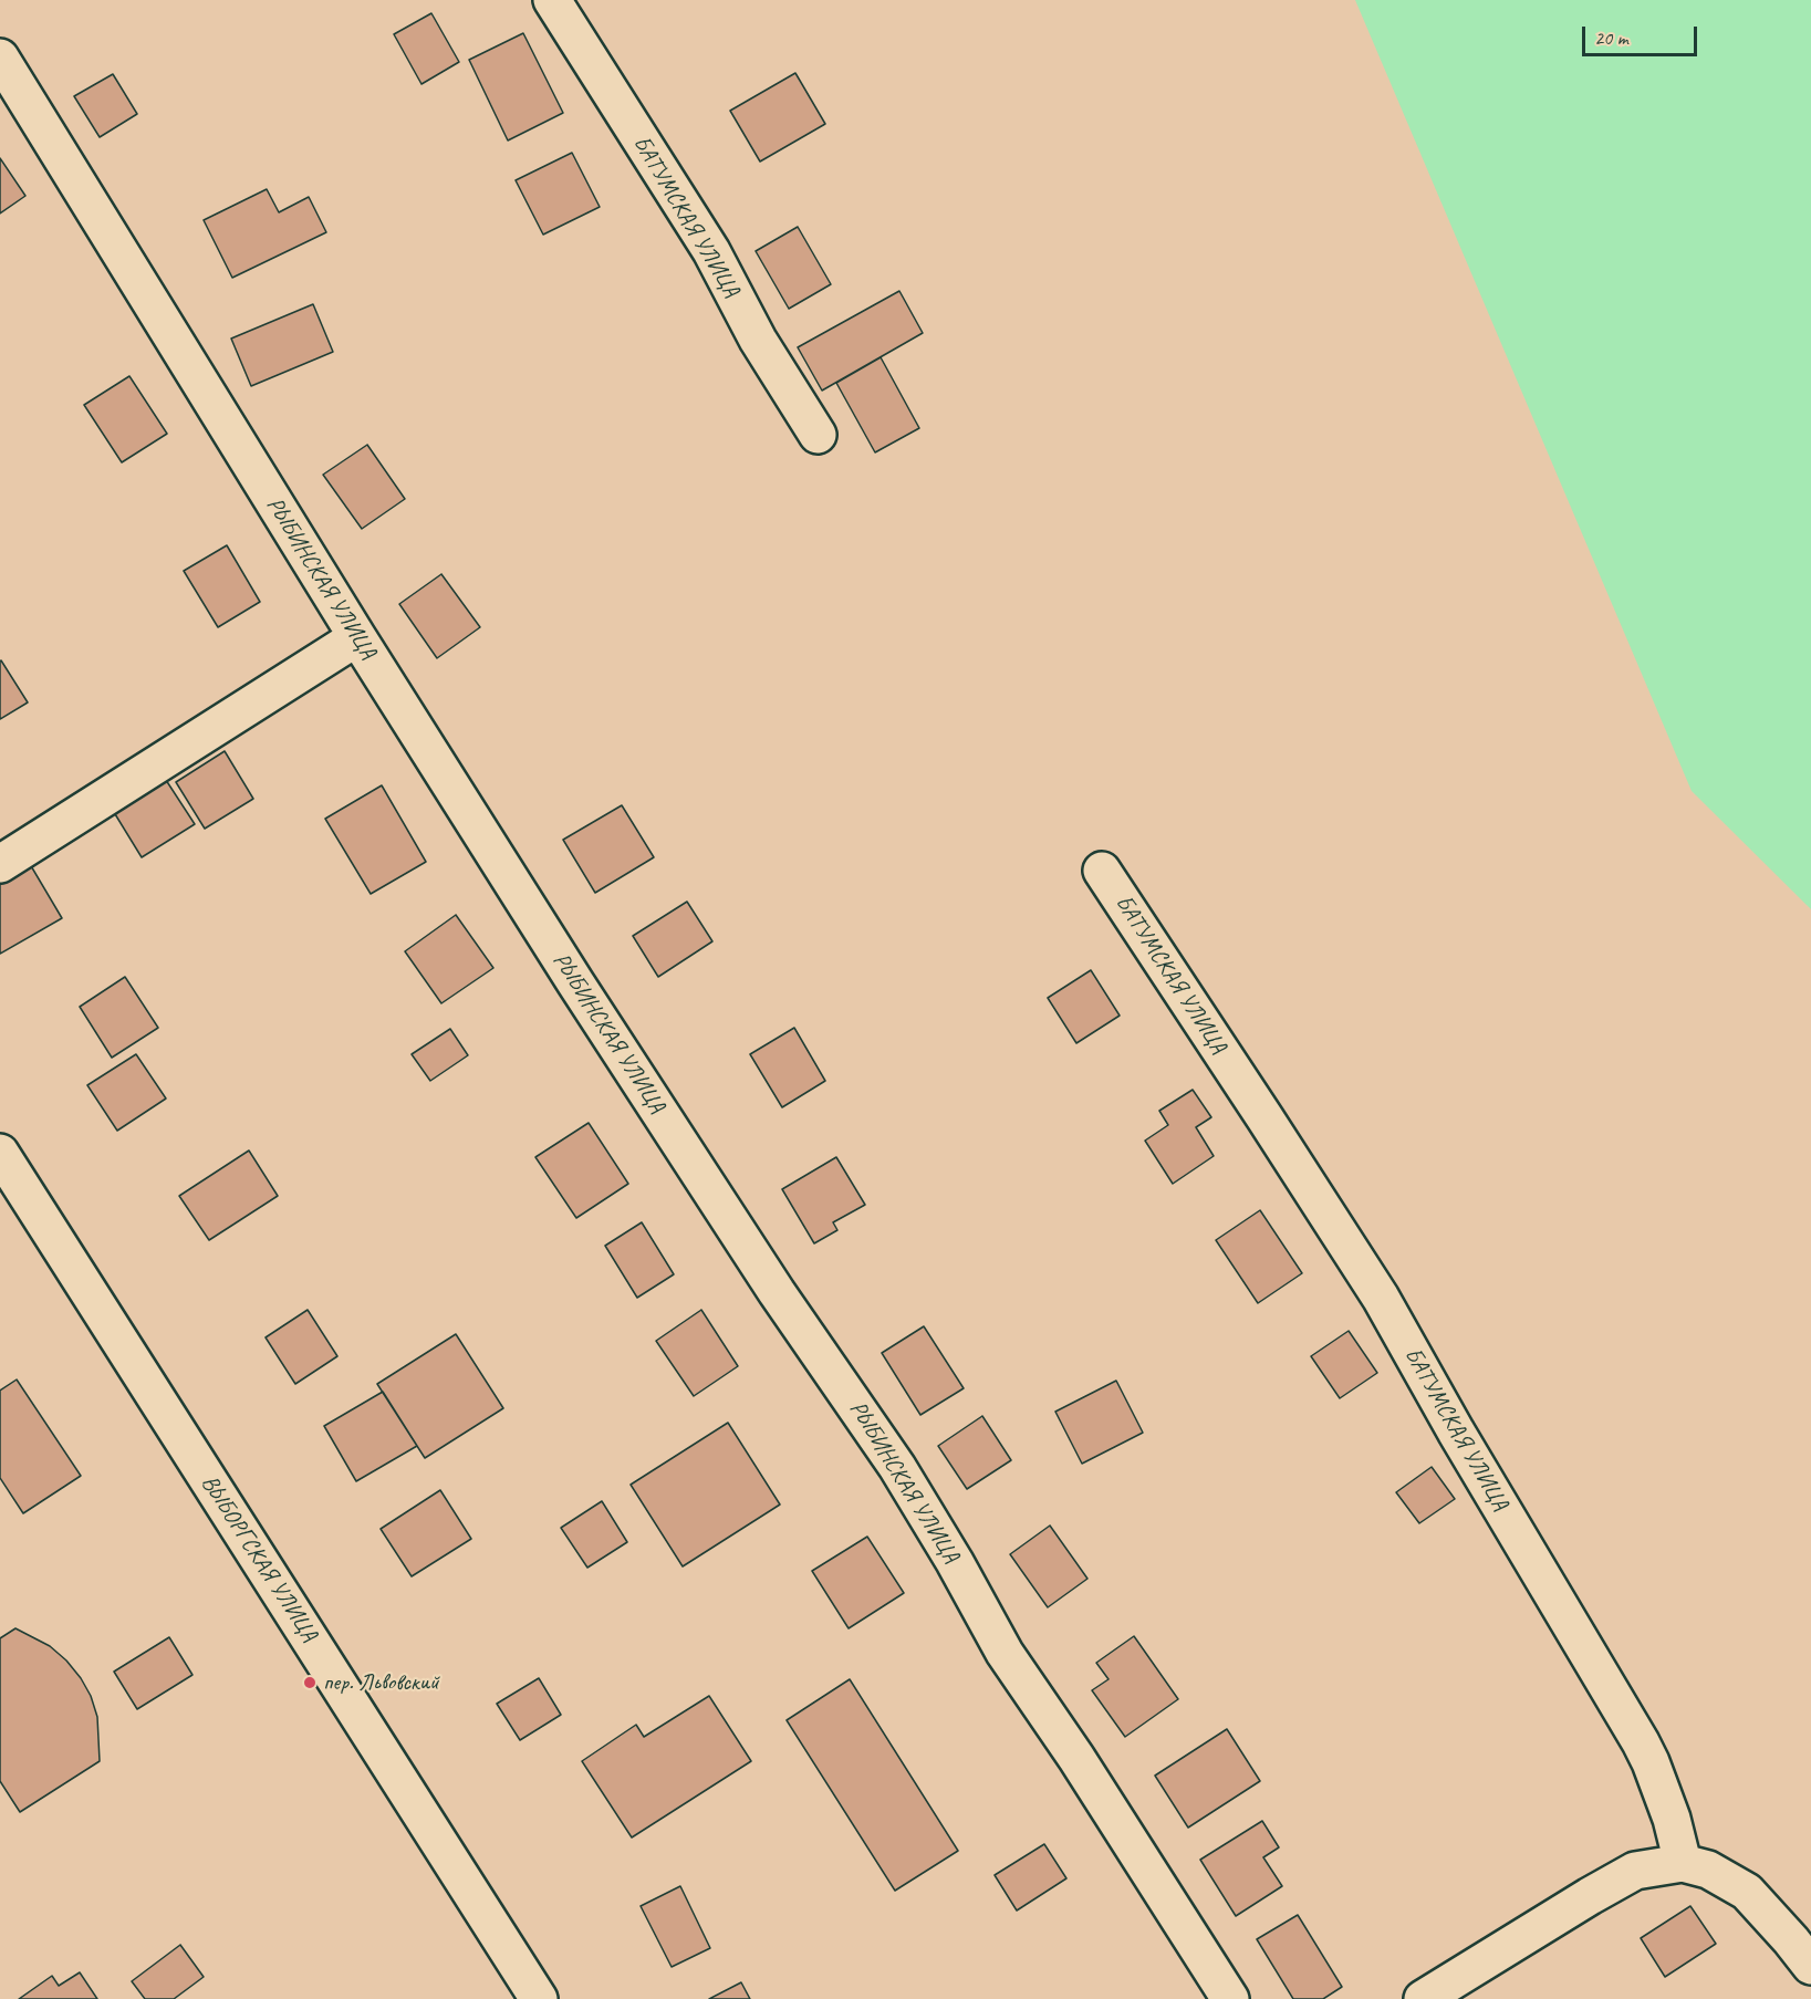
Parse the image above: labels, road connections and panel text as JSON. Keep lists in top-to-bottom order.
{
  "streets": {
    "street": ["БАТУМСКАЯ УЛИЦА", "РЫБИНСКАЯ УЛИЦА", "ВЫБОРГСКАЯ УЛИЦА"]
  },
  "places": ["пер. Львовский"],
  "scale_bar": "20 m"
}
